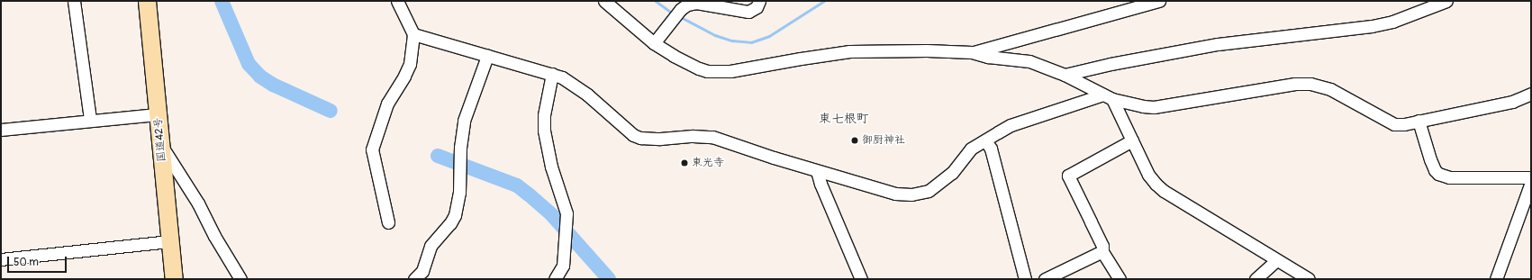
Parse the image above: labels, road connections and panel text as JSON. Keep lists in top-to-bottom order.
{
  "streets": {
    "highway": ["国道42号"]
  },
  "districts": ["東七根町"],
  "places": ["御厨神社", "東光寺"],
  "scale_bar": "50 m"
}
